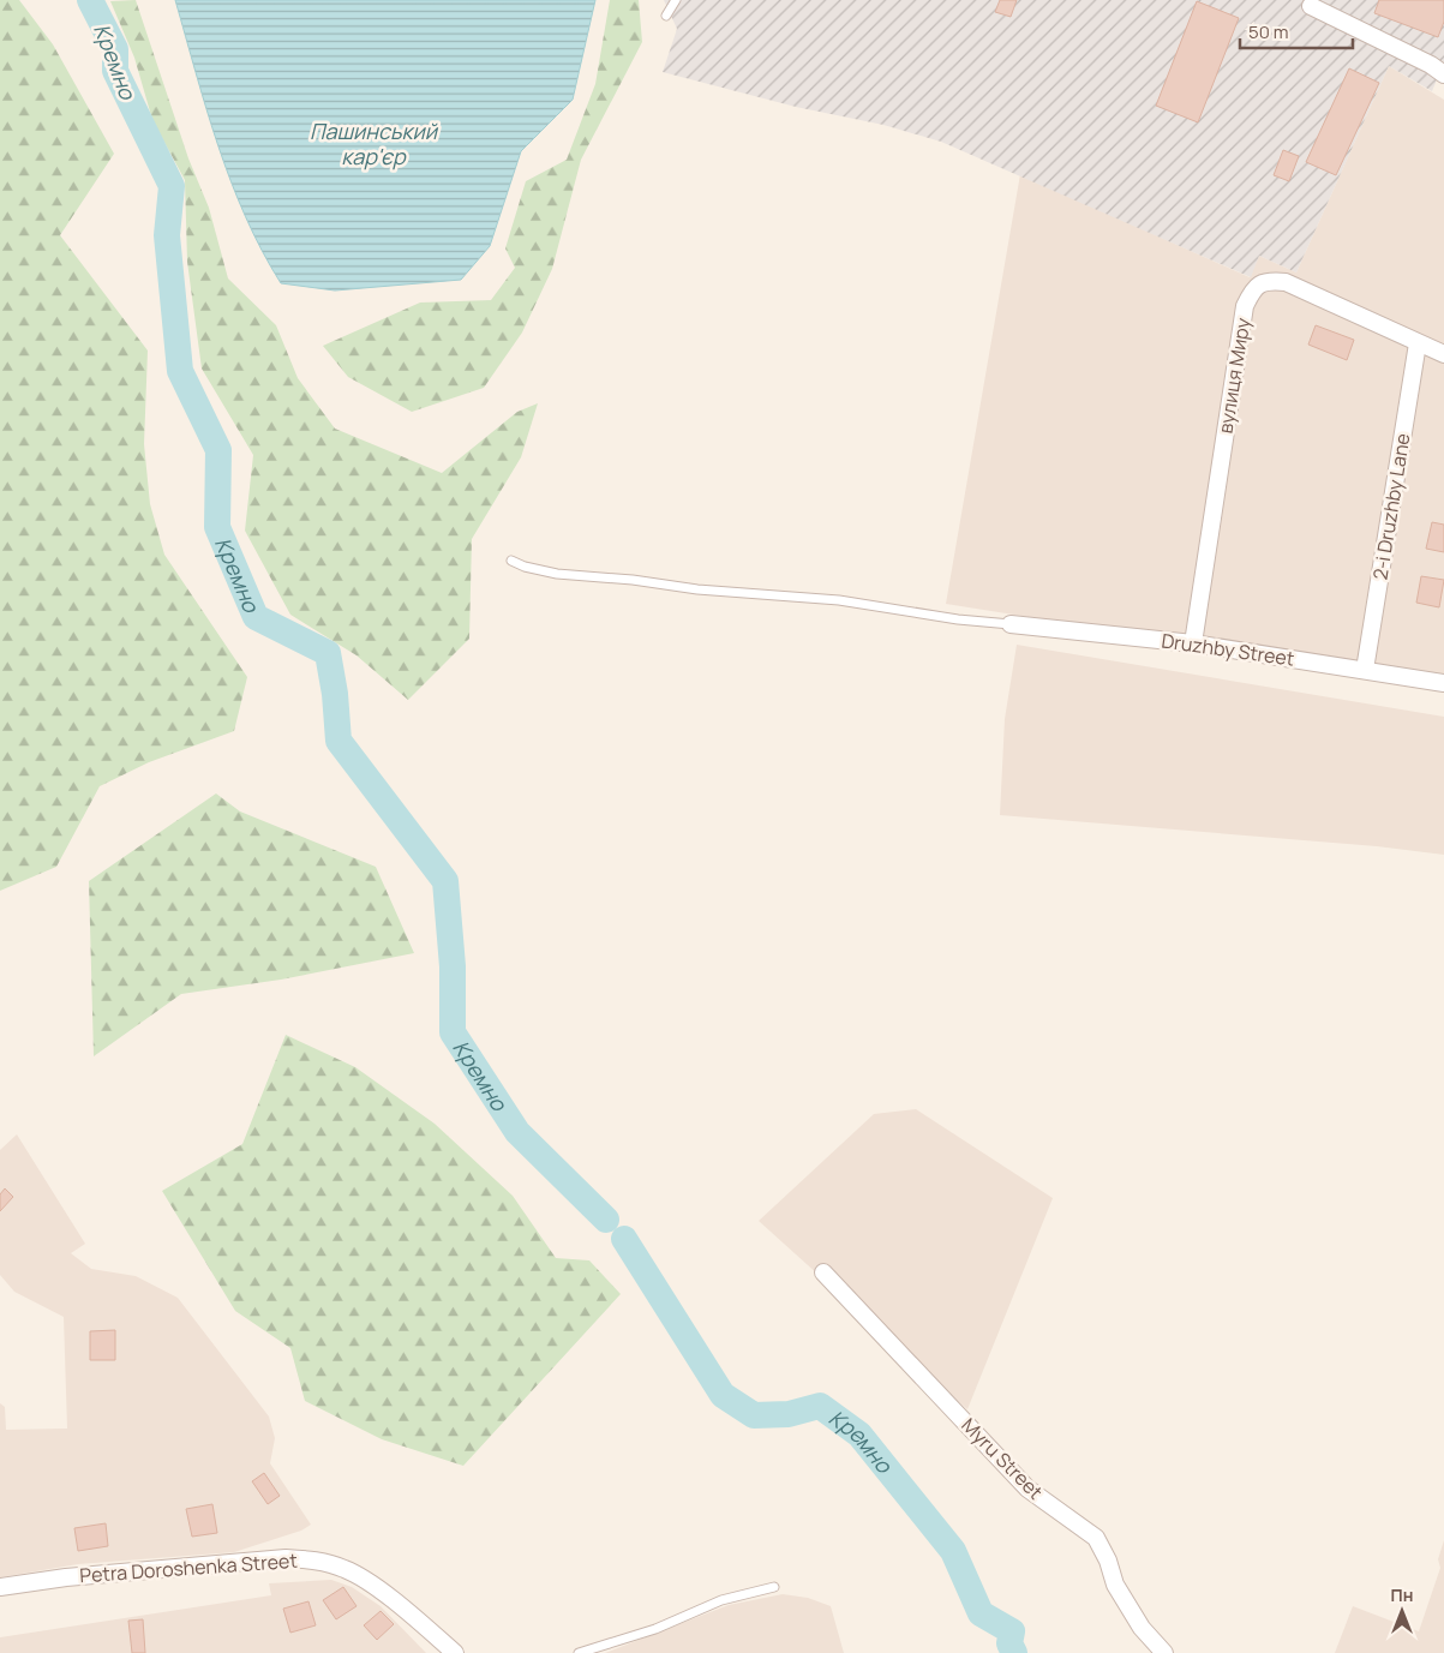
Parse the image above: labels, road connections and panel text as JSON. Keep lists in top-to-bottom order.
{
  "streets": {
    "street": [
      "вулиця Миру",
      "2-i Druzhby Lane",
      "Druzhby Street",
      "Myru Street",
      "Petra Doroshenka Street"
    ]
  },
  "crossings": [
    ["вулиця Миру", "2-i Druzhby Lane"],
    ["вулиця Миру", "Druzhby Street"],
    ["2-i Druzhby Lane", "Druzhby Street"]
  ],
  "water": ["Кремно", "Пашинський кар'єр"],
  "scale_bar": "50 m",
  "north": "top"
}
